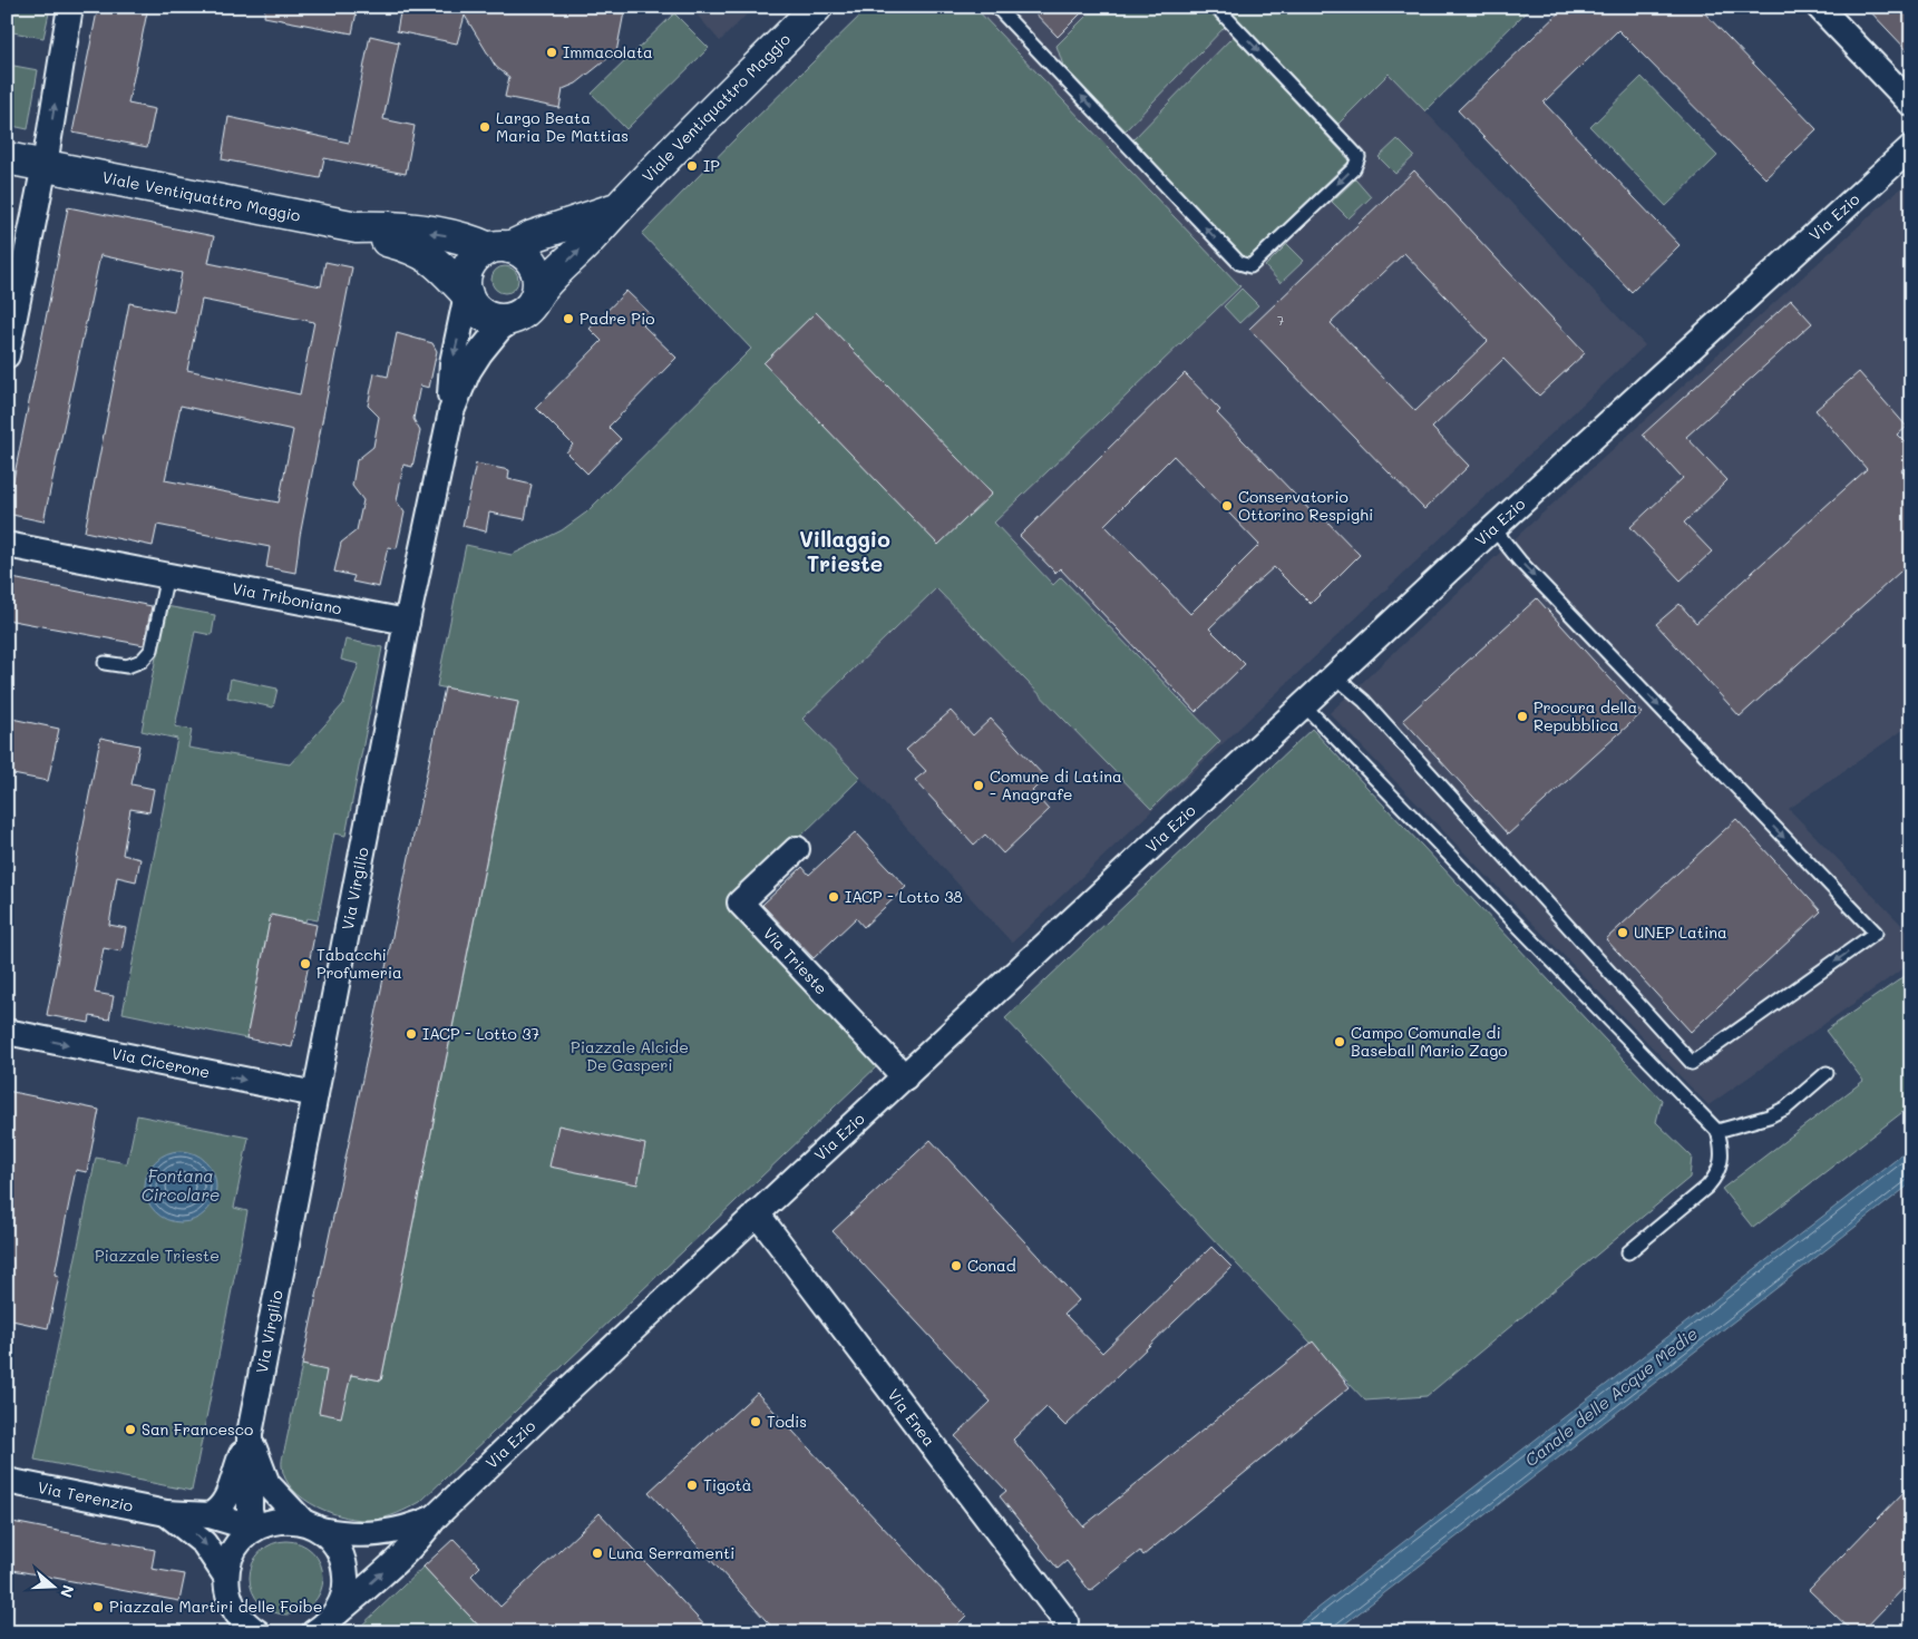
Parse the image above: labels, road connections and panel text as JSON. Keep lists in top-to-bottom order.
{
  "streets": {
    "main road": ["Viale Ventiquattro Maggio"],
    "street": [
      "Via Ezio",
      "Via Triboniano",
      "Via Virgilio",
      "Via Trieste",
      "Via Cicerone",
      "Via Enea",
      "Via Terenzio"
    ]
  },
  "crossings": [
    ["Via Ezio", "Via Virgilio"],
    ["Via Ezio", "Via Trieste"],
    ["Via Ezio", "Via Enea"],
    ["Via Ezio", "Via Terenzio"],
    ["Via Triboniano", "Via Virgilio"],
    ["Via Virgilio", "Via Cicerone"],
    ["Via Virgilio", "Via Terenzio"]
  ],
  "one_way": ["Via Cicerone"],
  "districts": ["Villaggio Trieste"],
  "water": ["Fontana Circolare", "Canale delle Acque Medie"],
  "parks": ["Piazzale Alcide De Gasperi", "Piazzale Trieste"],
  "places": [
    "Immacolata",
    "Largo Beata Maria De Mattias",
    "IP",
    "Padre Pio",
    "Conservatorio Ottorino Respighi",
    "Procura della Repubblica",
    "Comune di Latina - Anagrafe",
    "IACP - Lotto 38",
    "UNEP Latina",
    "Tabacchi Profumeria",
    "IACP - Lotto 37",
    "Campo Comunale di Baseball Mario Zago",
    "Conad",
    "Todis",
    "San Francesco",
    "Tigotà",
    "Luna Serramenti",
    "Piazzale Martiri delle Foibe"
  ],
  "house_numbers": ["7"],
  "north": "right"
}
